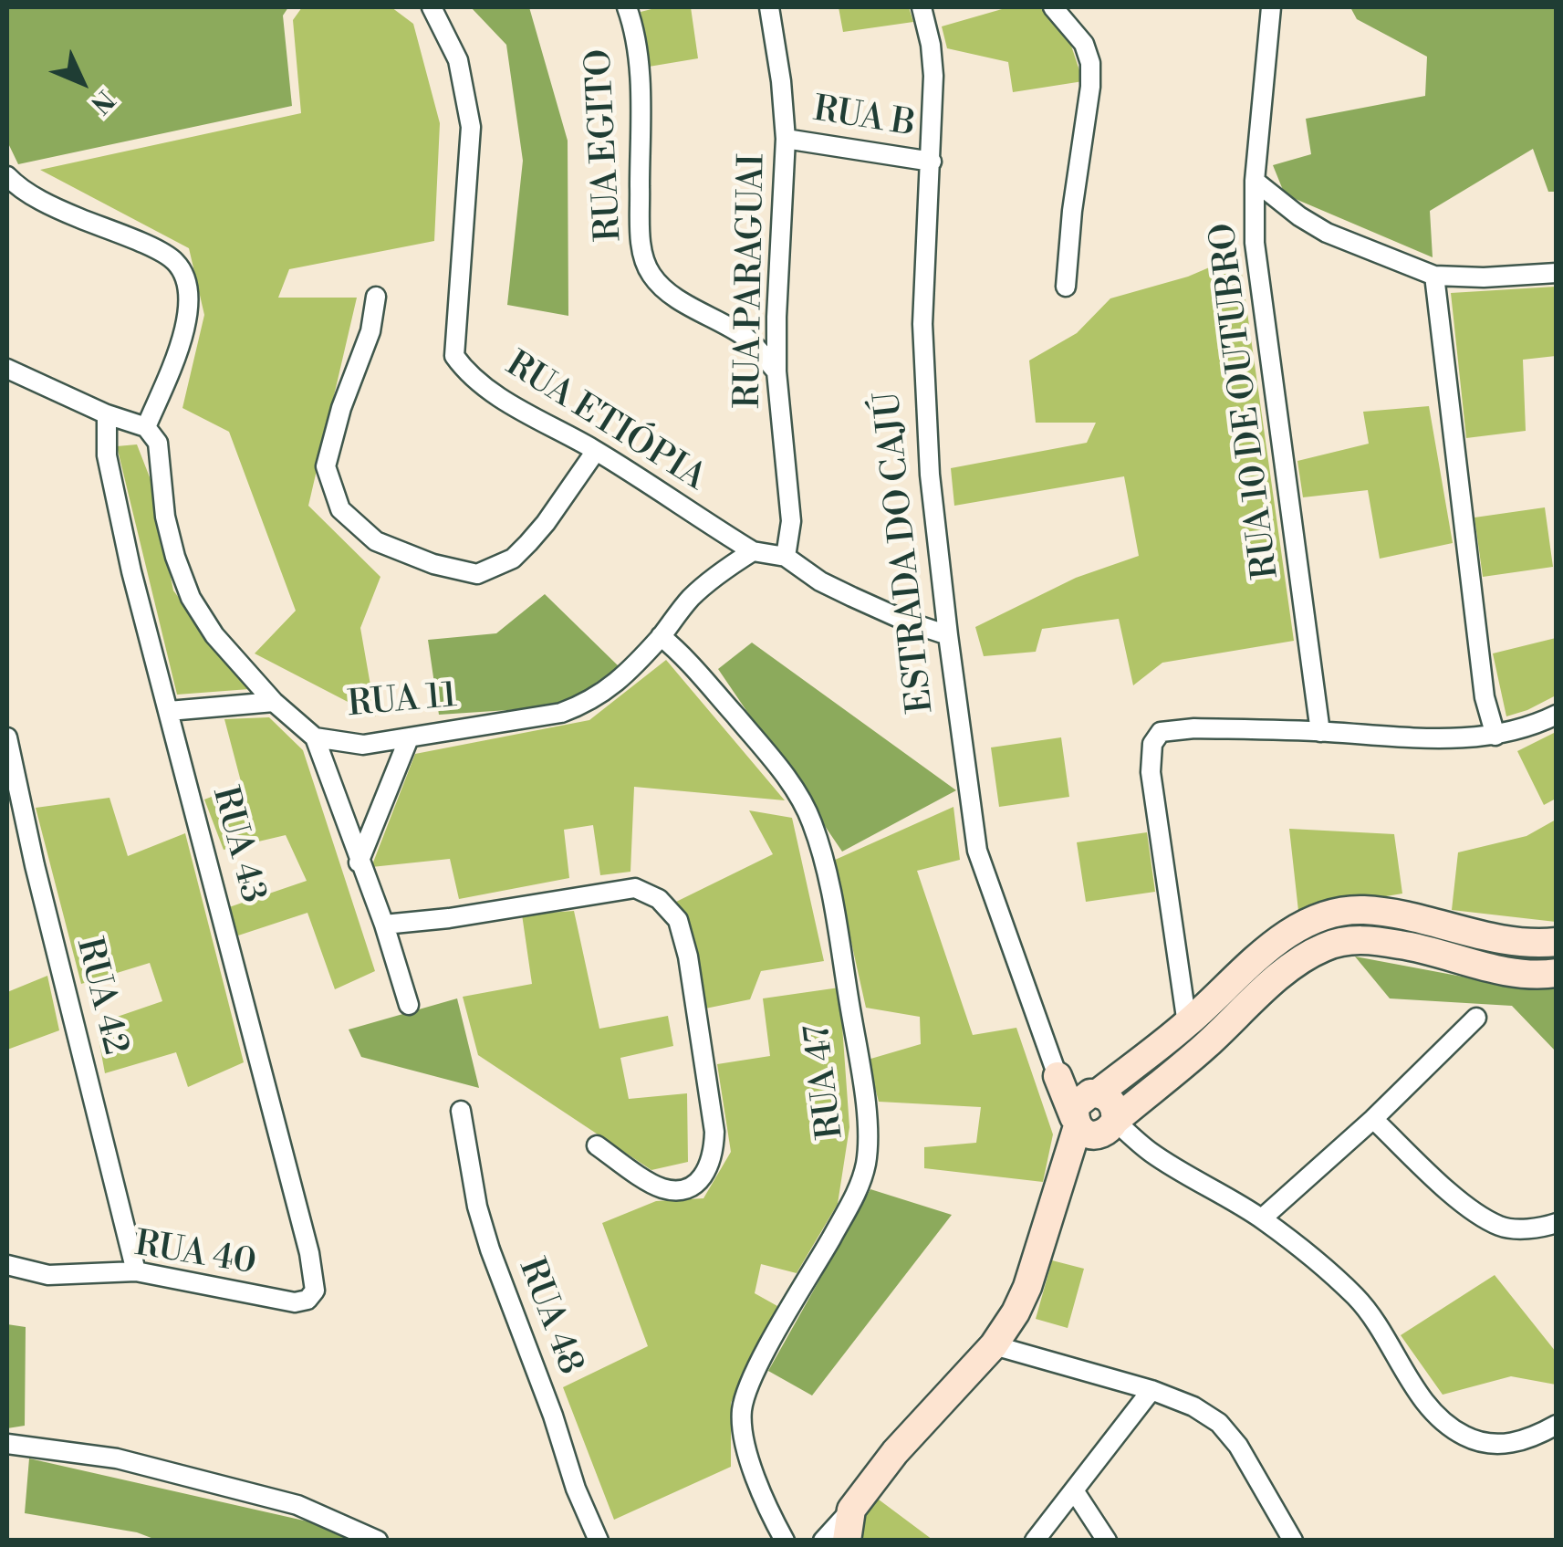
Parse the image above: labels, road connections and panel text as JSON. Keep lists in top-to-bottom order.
{
  "streets": {
    "main road": ["ESTRADA DO CAJÚ"],
    "street": [
      "RUA B",
      "RUA EGITO",
      "RUA PARAGUAI",
      "RUA 10 DE OUTUBRO",
      "RUA ETIÓPIA",
      "RUA 11",
      "RUA 43",
      "RUA 42",
      "RUA 47",
      "RUA 40",
      "RUA 48"
    ]
  },
  "crossings": [
    ["RUA B", "RUA PARAGUAI"],
    ["RUA B", "ESTRADA DO CAJÚ"],
    ["RUA EGITO", "RUA PARAGUAI"],
    ["RUA ETIÓPIA", "RUA 11"],
    ["RUA 11", "RUA 47"],
    ["RUA 43", "RUA 40"],
    ["RUA 42", "RUA 40"]
  ],
  "north": "bottom right"
}
